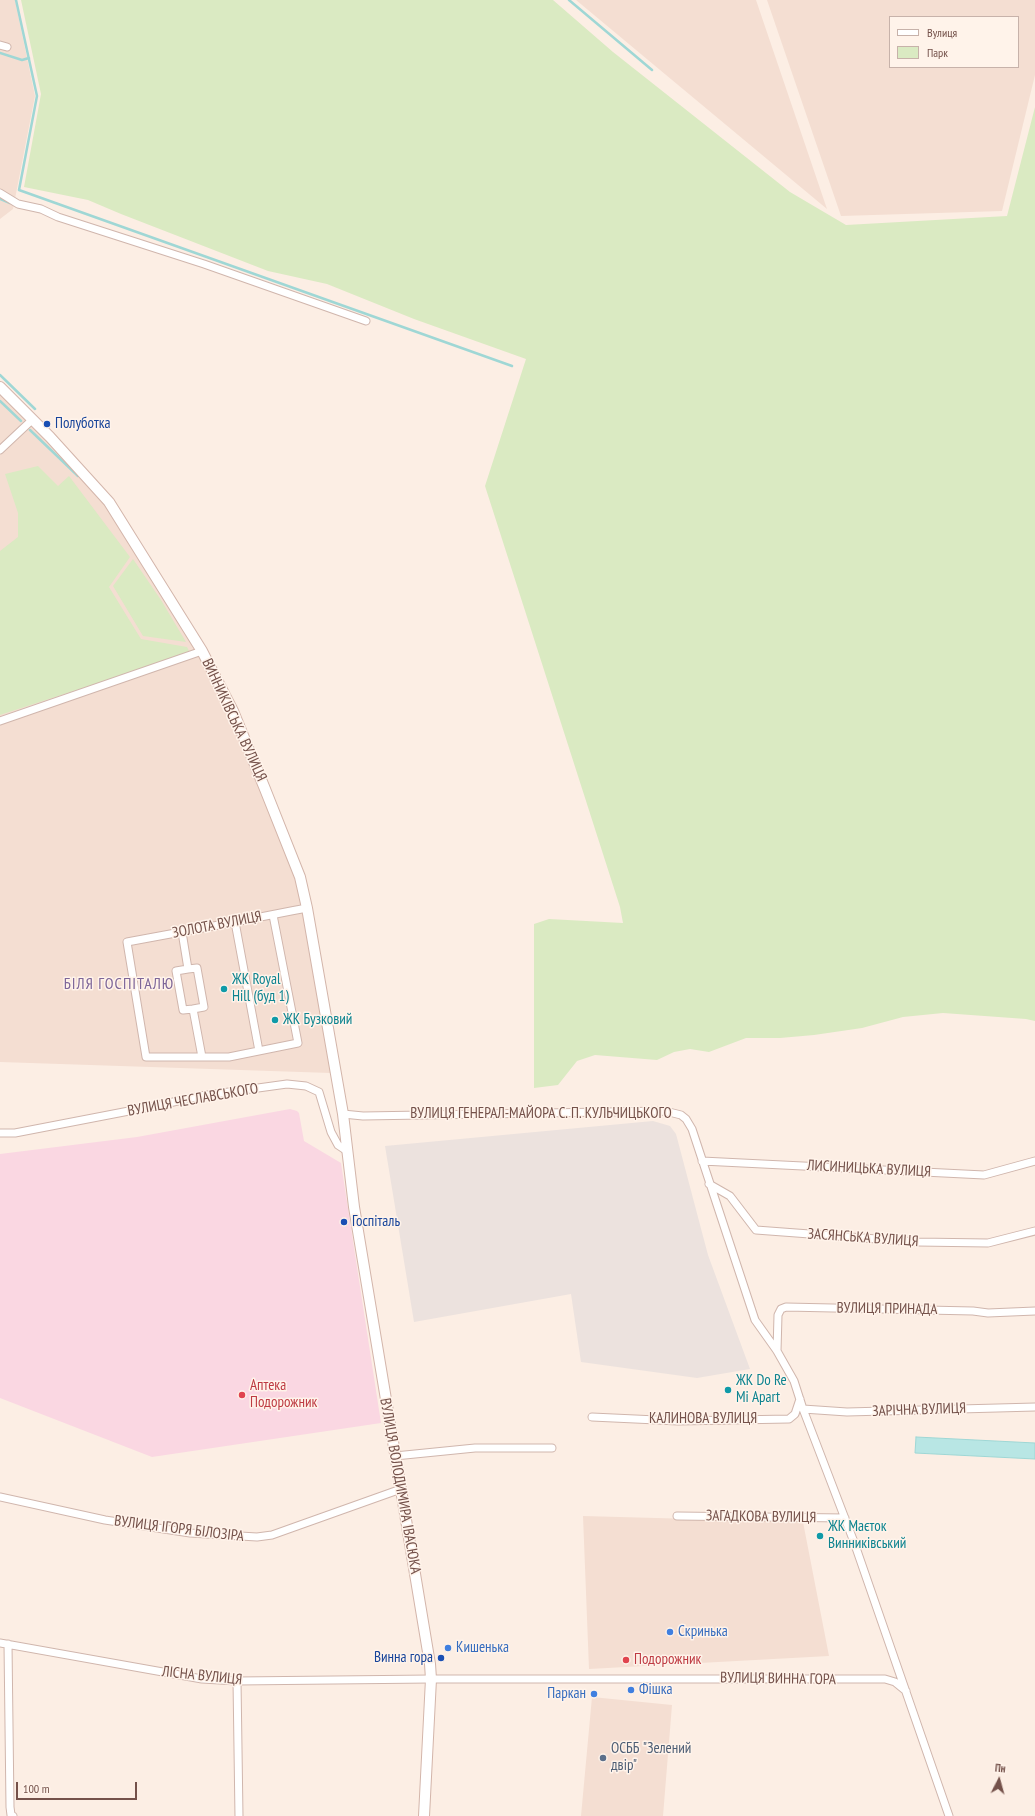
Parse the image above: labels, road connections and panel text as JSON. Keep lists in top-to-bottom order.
{
  "streets": {
    "main road": ["ВИННИКІВСЬКА ВУЛИЦЯ", "ВУЛИЦЯ ВОЛОДИМИРА ІВАСЮКА"],
    "street": [
      "ЗОЛОТА ВУЛИЦЯ",
      "ВУЛИЦЯ ЧЕСЛАВСЬКОГО",
      "ВУЛИЦЯ ГЕНЕРАЛ-МАЙОРА С. П. КУЛЬЧИЦЬКОГО",
      "ЛИСИНИЦЬКА ВУЛИЦЯ",
      "ЗАСЯНСЬКА ВУЛИЦЯ",
      "ВУЛИЦЯ ПРИНАДА",
      "ЗАРІЧНА ВУЛИЦЯ",
      "КАЛИНОВА ВУЛИЦЯ",
      "ЗАГАДКОВА ВУЛИЦЯ",
      "ВУЛИЦЯ ІГОРЯ БІЛОЗІРА",
      "ЛІСНА ВУЛИЦЯ",
      "ВУЛИЦЯ ВИННА ГОРА"
    ]
  },
  "crossings": [
    ["ВИННИКІВСЬКА ВУЛИЦЯ", "ЗОЛОТА ВУЛИЦЯ"],
    ["ВИННИКІВСЬКА ВУЛИЦЯ", "ВУЛИЦЯ ГЕНЕРАЛ-МАЙОРА С. П. КУЛЬЧИЦЬКОГО"],
    ["ВИННИКІВСЬКА ВУЛИЦЯ", "ВУЛИЦЯ ВОЛОДИМИРА ІВАСЮКА"],
    ["ВУЛИЦЯ ЧЕСЛАВСЬКОГО", "ВУЛИЦЯ ВОЛОДИМИРА ІВАСЮКА"],
    ["ВУЛИЦЯ ГЕНЕРАЛ-МАЙОРА С. П. КУЛЬЧИЦЬКОГО", "ЛИСИНИЦЬКА ВУЛИЦЯ"],
    ["ВУЛИЦЯ ГЕНЕРАЛ-МАЙОРА С. П. КУЛЬЧИЦЬКОГО", "ЗАСЯНСЬКА ВУЛИЦЯ"],
    ["ВУЛИЦЯ ГЕНЕРАЛ-МАЙОРА С. П. КУЛЬЧИЦЬКОГО", "ВУЛИЦЯ ПРИНАДА"],
    ["ВУЛИЦЯ ГЕНЕРАЛ-МАЙОРА С. П. КУЛЬЧИЦЬКОГО", "ЗАРІЧНА ВУЛИЦЯ"],
    ["ВУЛИЦЯ ГЕНЕРАЛ-МАЙОРА С. П. КУЛЬЧИЦЬКОГО", "КАЛИНОВА ВУЛИЦЯ"],
    ["ВУЛИЦЯ ГЕНЕРАЛ-МАЙОРА С. П. КУЛЬЧИЦЬКОГО", "ВУЛИЦЯ ВОЛОДИМИРА ІВАСЮКА"],
    ["ВУЛИЦЯ ГЕНЕРАЛ-МАЙОРА С. П. КУЛЬЧИЦЬКОГО", "ЗАГАДКОВА ВУЛИЦЯ"],
    ["ВУЛИЦЯ ГЕНЕРАЛ-МАЙОРА С. П. КУЛЬЧИЦЬКОГО", "ВУЛИЦЯ ВИННА ГОРА"],
    ["ВУЛИЦЯ ВОЛОДИМИРА ІВАСЮКА", "ВУЛИЦЯ ІГОРЯ БІЛОЗІРА"],
    ["ВУЛИЦЯ ВОЛОДИМИРА ІВАСЮКА", "ЛІСНА ВУЛИЦЯ"],
    ["ВУЛИЦЯ ВОЛОДИМИРА ІВАСЮКА", "ВУЛИЦЯ ВИННА ГОРА"],
    ["ЛІСНА ВУЛИЦЯ", "ВУЛИЦЯ ВИННА ГОРА"]
  ],
  "districts": ["БІЛЯ ГОСПІТАЛЮ"],
  "places": [
    "Полуботка",
    "ЖК Royal Hill (буд 1)",
    "ЖК Бузковий",
    "Госпіталь",
    "ЖК Do Re Mi Apart",
    "Аптека Подорожник",
    "ЖК Маєток Винниківський",
    "Скринька",
    "Кишенька",
    "Винна гора",
    "Подорожник",
    "Фішка",
    "Паркан",
    "ОСББ \"Зелений двір\""
  ],
  "legend": ["Вулиця", "Парк"],
  "scale_bar": "100 m",
  "north": "top"
}
